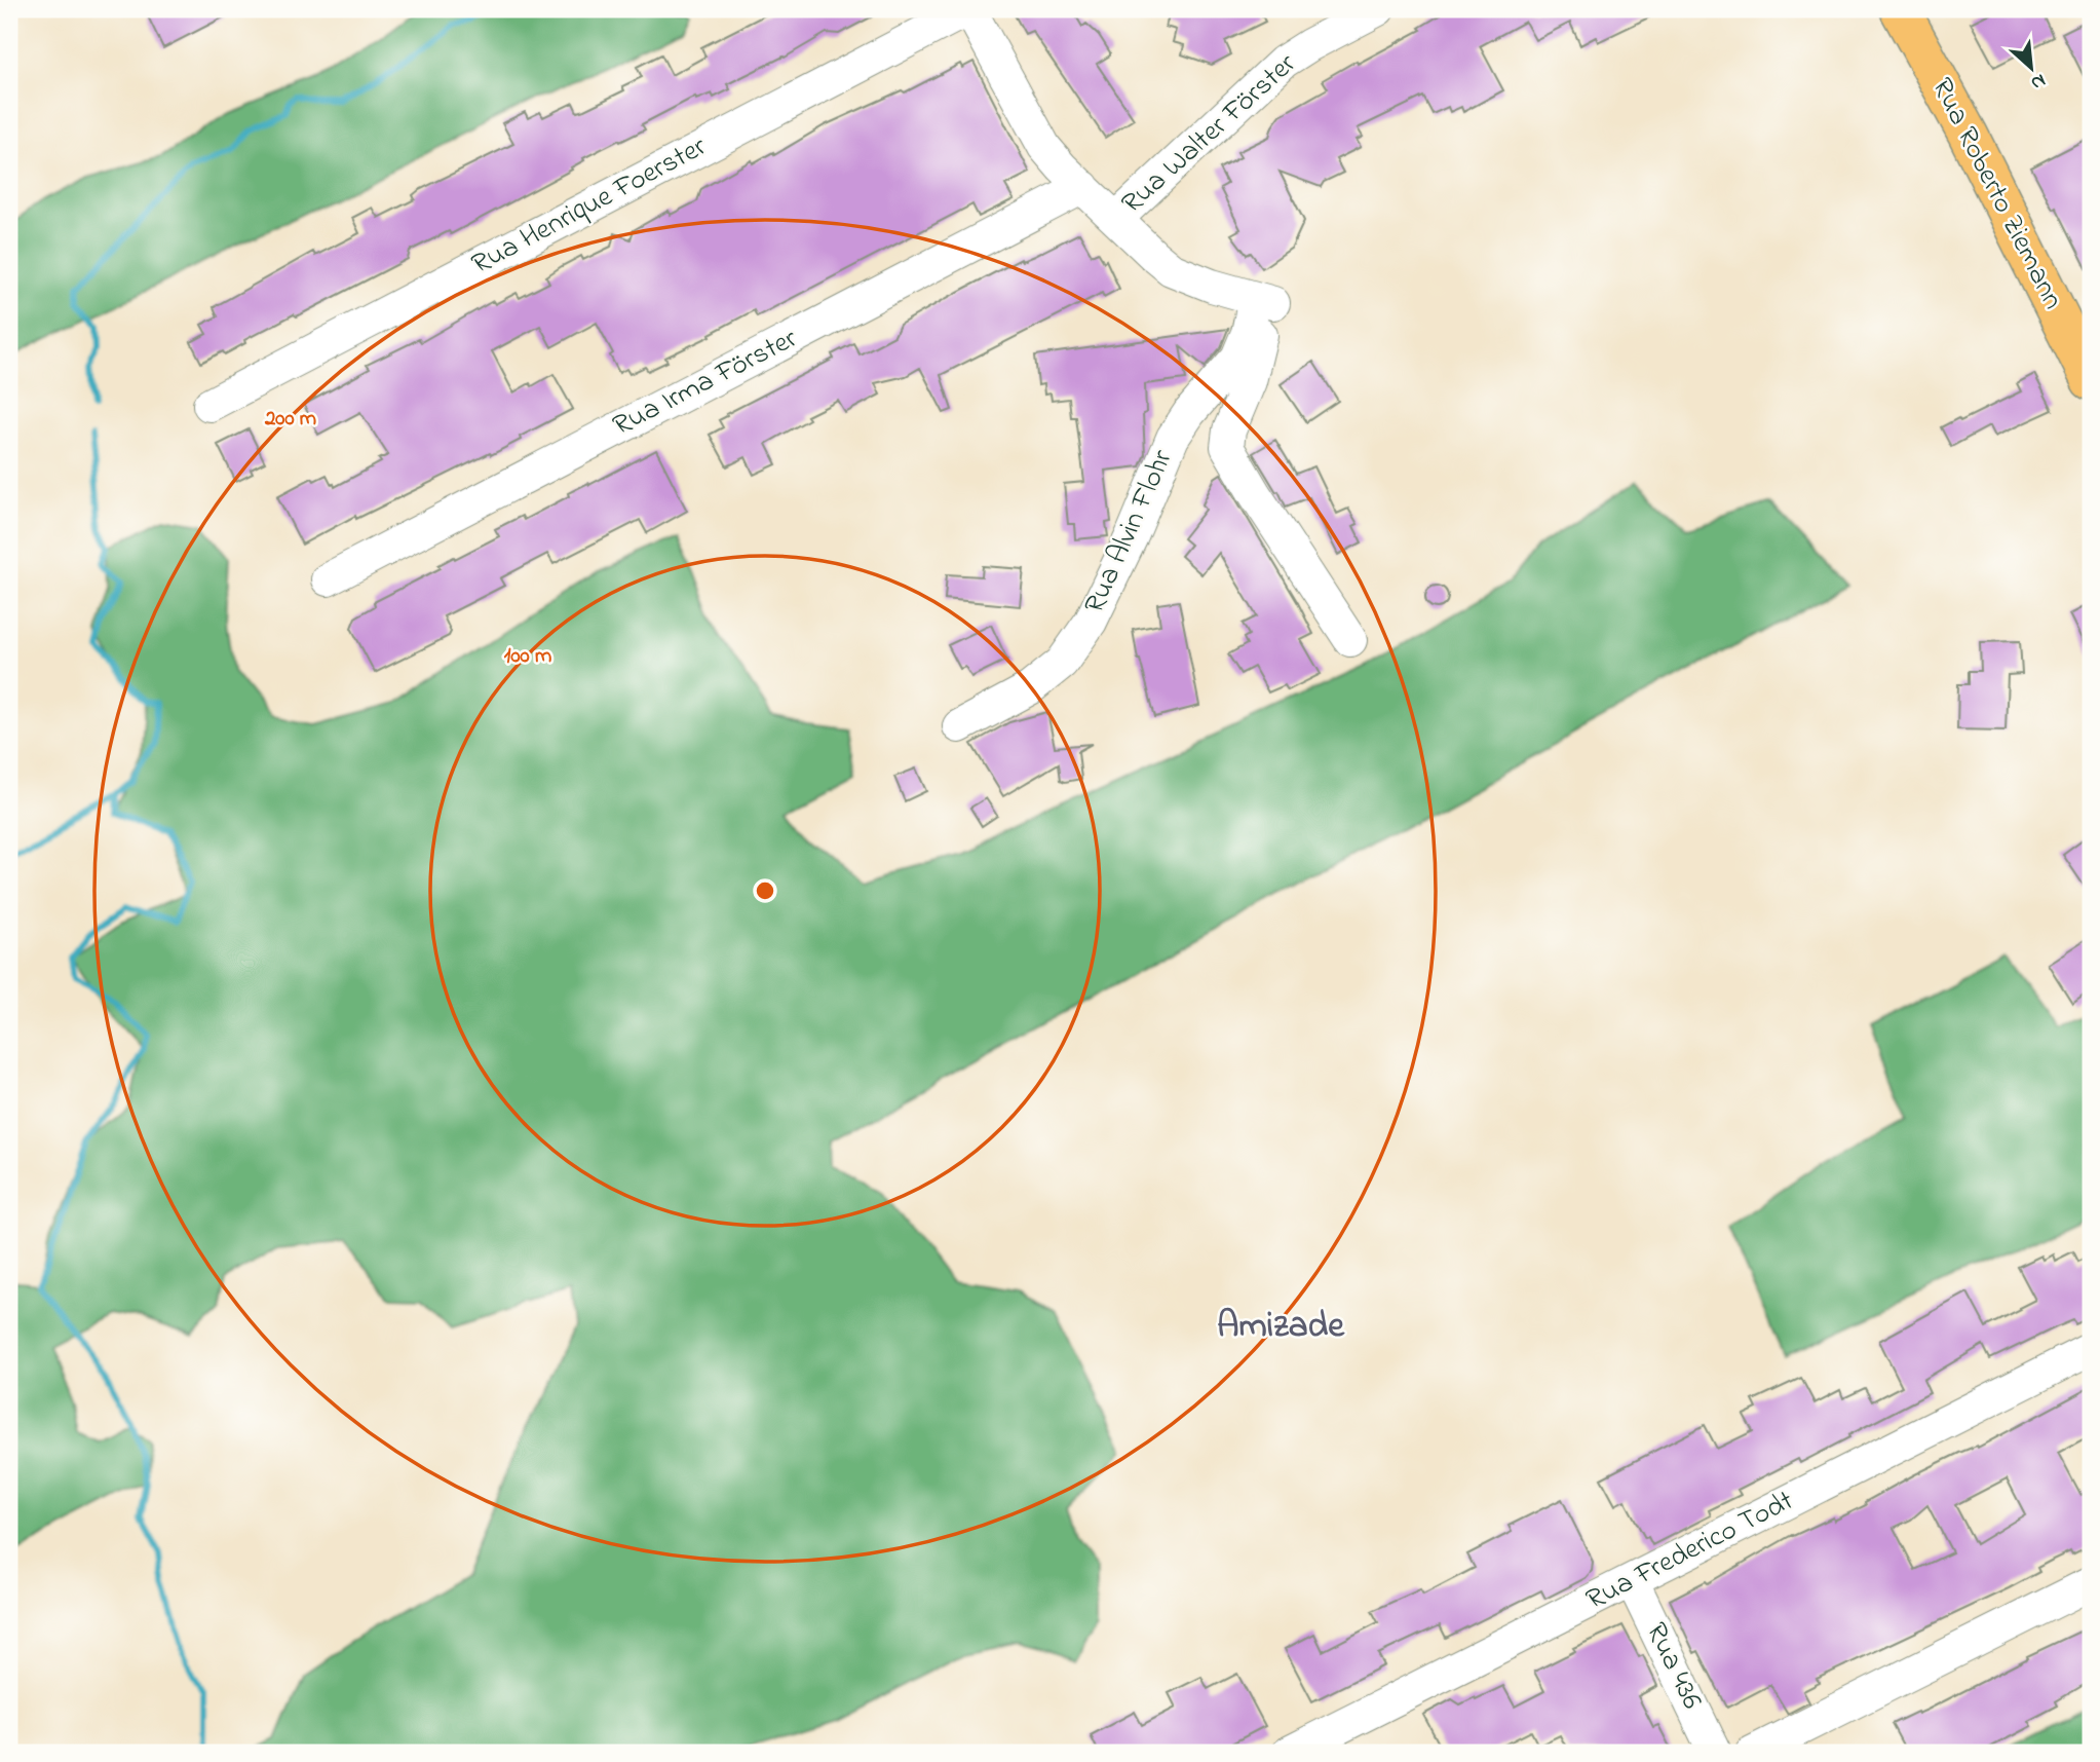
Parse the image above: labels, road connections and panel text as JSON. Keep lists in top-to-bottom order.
{
  "streets": {
    "main road": ["Rua Roberto Ziemann"],
    "street": [
      "Rua Walter Förster",
      "Rua Henrique Foerster",
      "Rua Irma Förster",
      "Rua Alvin Flohr",
      "Rua Frederico Todt",
      "Rua 436"
    ]
  },
  "crossings": [
    ["Rua Frederico Todt", "Rua 436"]
  ],
  "districts": ["Amizade"],
  "north": "bottom right",
  "rings": ["200 m", "100 m"]
}
